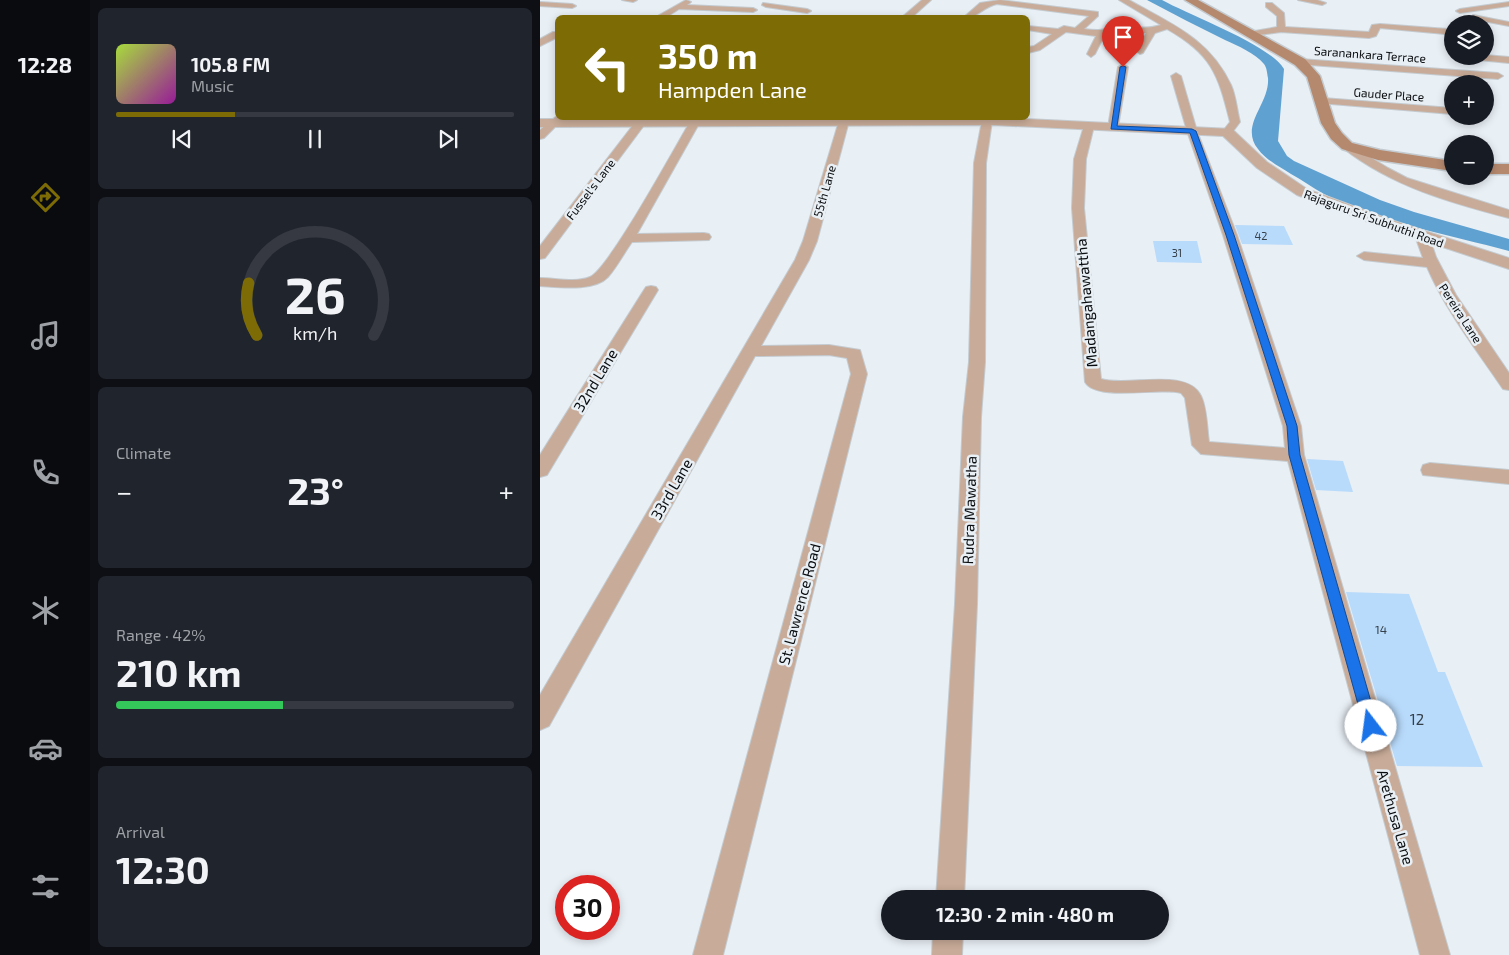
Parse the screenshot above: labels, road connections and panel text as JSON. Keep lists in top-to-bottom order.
{
  "streets": {
    "street": [
      "Saranankara Terrace",
      "Gauder Place",
      "Fussel's Lane",
      "55th Lane",
      "Rajaguru Sri Subhuthi Road",
      "Madangahawattha",
      "Pereira Lane",
      "32nd Lane",
      "33rd Lane",
      "Rudra Mawatha",
      "St. Lawrence Road",
      "Arethusa Lane"
    ]
  },
  "crossings": [
    ["55th Lane", "33rd Lane"],
    ["Rajaguru Sri Subhuthi Road", "Pereira Lane"],
    ["Madangahawattha", "Arethusa Lane"],
    ["33rd Lane", "St. Lawrence Road"]
  ],
  "house_numbers": [
    "42",
    "31",
    "14",
    "12"
  ],
  "page": {
    "tabs": "12:28",
    "map_buttons": ["+", "−"],
    "turn": ["350 m", "Hampden Lane"],
    "song": ["105.8 FM", "Music"],
    "tile": [
      "Climate",
      ["Range · 42%", "210 km"],
      ["Arrival", "12:30"]
    ],
    "heat": ["−", "23°", "+"],
    "limit": "30",
    "trip": "12:30 · 2 min · 480 m",
    "gauge": ["26", "km/h"]
  }
}
